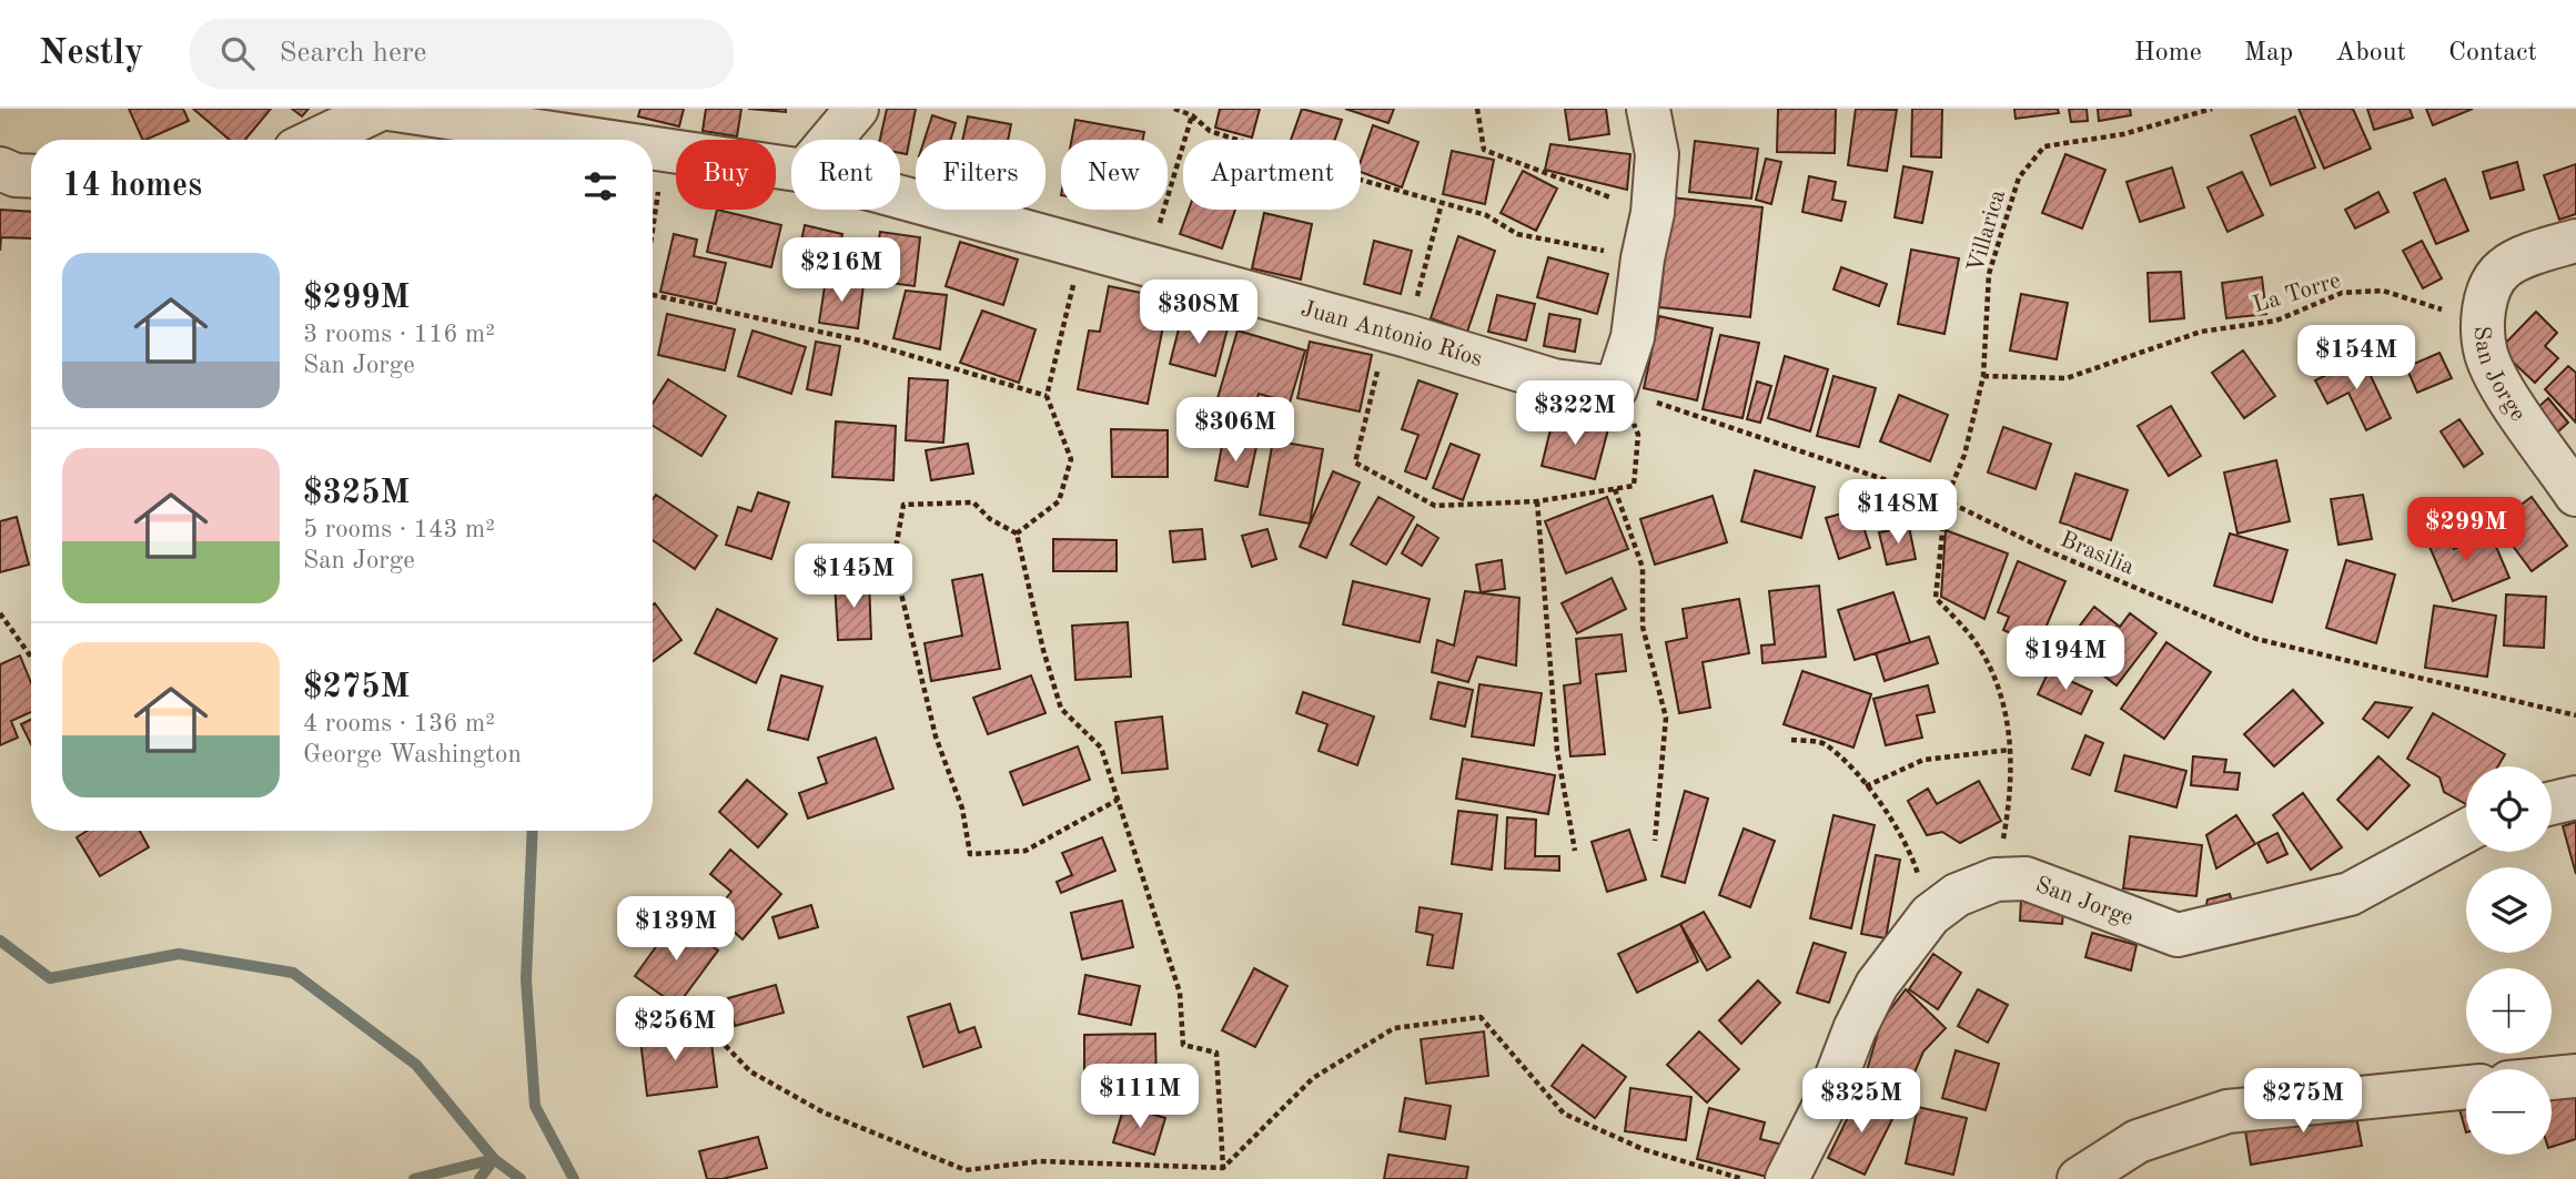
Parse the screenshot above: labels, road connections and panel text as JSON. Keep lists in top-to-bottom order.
{
  "streets": {
    "street": ["Juan Antonio Ríos", "San Jorge"],
    "path": ["Villarica", "La Torre", "Brasilia"]
  },
  "crossings": [
    ["Villarica", "La Torre"],
    ["Villarica", "San Jorge"],
    ["Villarica", "Brasilia"],
    ["La Torre", "San Jorge"],
    ["Juan Antonio Ríos", "Brasilia"]
  ],
  "page": {
    "header": "Nestly",
    "search": "Search here",
    "nav": [
      "Home",
      "Map",
      "About",
      "Contact"
    ],
    "chip": [
      "Buy",
      "Rent",
      "Filters",
      "New",
      "Apartment"
    ],
    "heading": "14 homes",
    "list": [
      {
        "name": "$299M",
        "note": "3 rooms · 116 m² · San Jorge"
      },
      {
        "name": "$325M",
        "note": "5 rooms · 143 m² · San Jorge"
      },
      {
        "name": "$275M",
        "note": "4 rooms · 136 m² · George Washington"
      }
    ],
    "price": [
      "$216M",
      "$308M",
      "$154M",
      "$322M",
      "$306M",
      "$148M",
      "$299M",
      "$145M",
      "$194M",
      "$139M",
      "$256M",
      "$111M",
      "$325M",
      "$275M"
    ],
    "map_buttons": ["+", "−"]
  }
}
